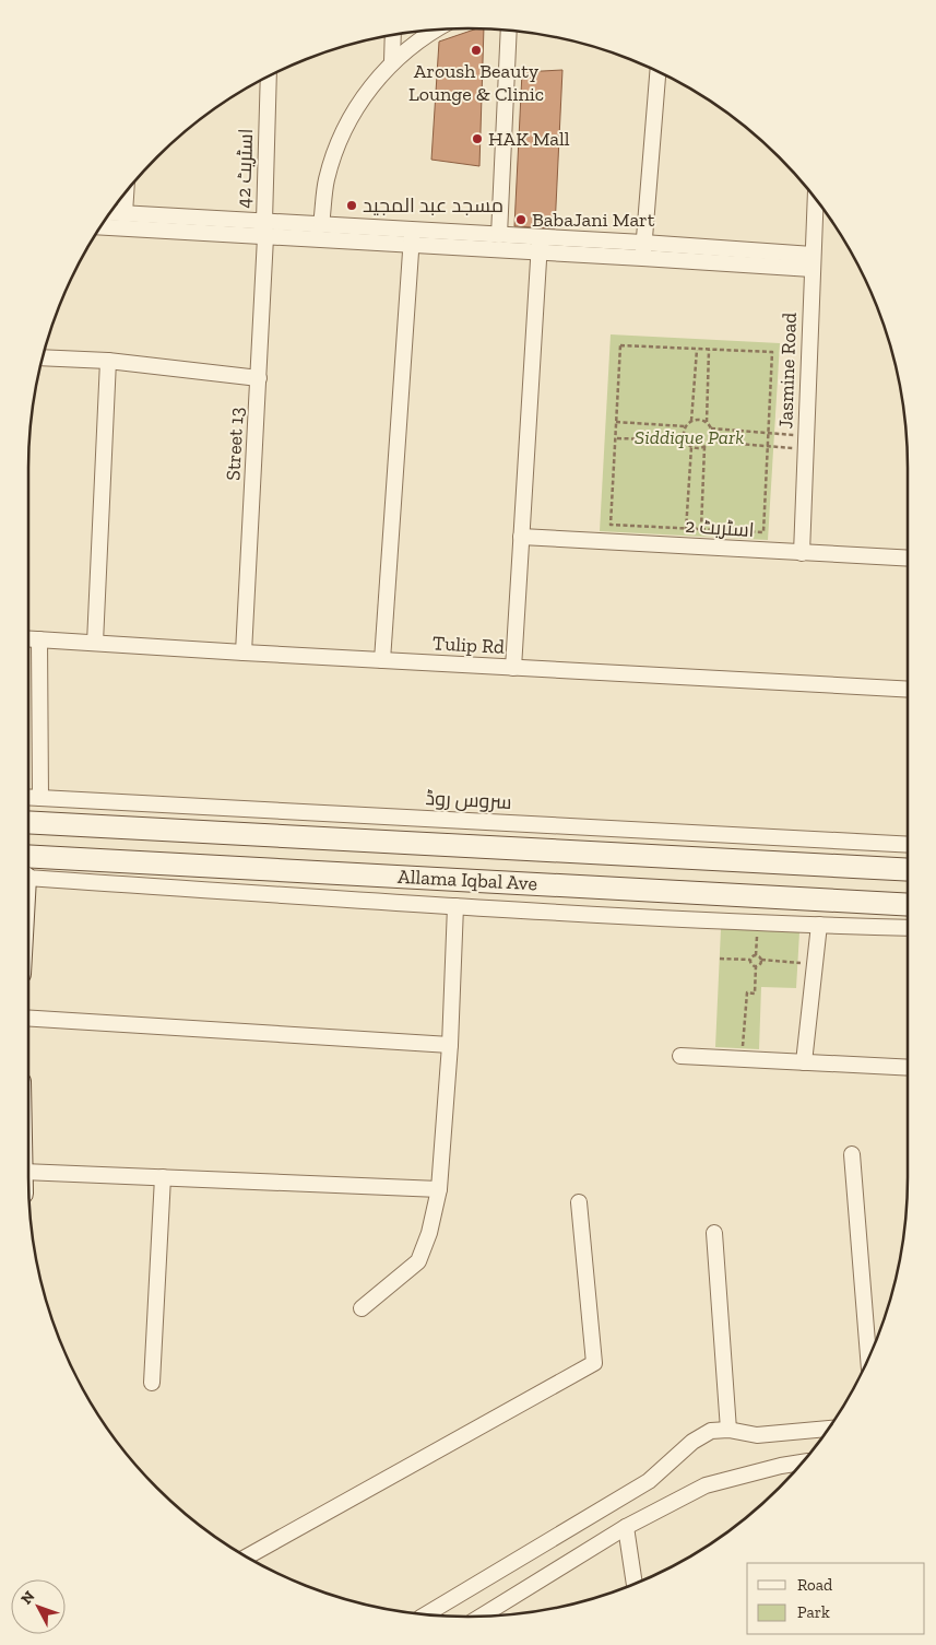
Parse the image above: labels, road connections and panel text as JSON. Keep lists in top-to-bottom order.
{
  "streets": {
    "main road": ["Allama Iqbal Ave"],
    "street": [
      "اسٹریٹ 42",
      "Jasmine Road",
      "Street 13",
      "اسٹریٹ 2",
      "Tulip Rd",
      "سروس روڈ"
    ]
  },
  "crossings": [
    ["اسٹریٹ 42", "Street 13"],
    ["Jasmine Road", "اسٹریٹ 2"],
    ["Street 13", "Tulip Rd"]
  ],
  "parks": ["Siddique Park"],
  "places": [
    "Aroush Beauty Lounge & Clinic",
    "HAK Mall",
    "مسجد عبد المجید",
    "BabaJani Mart"
  ],
  "legend": ["Road", "Park"],
  "north": "top left"
}
